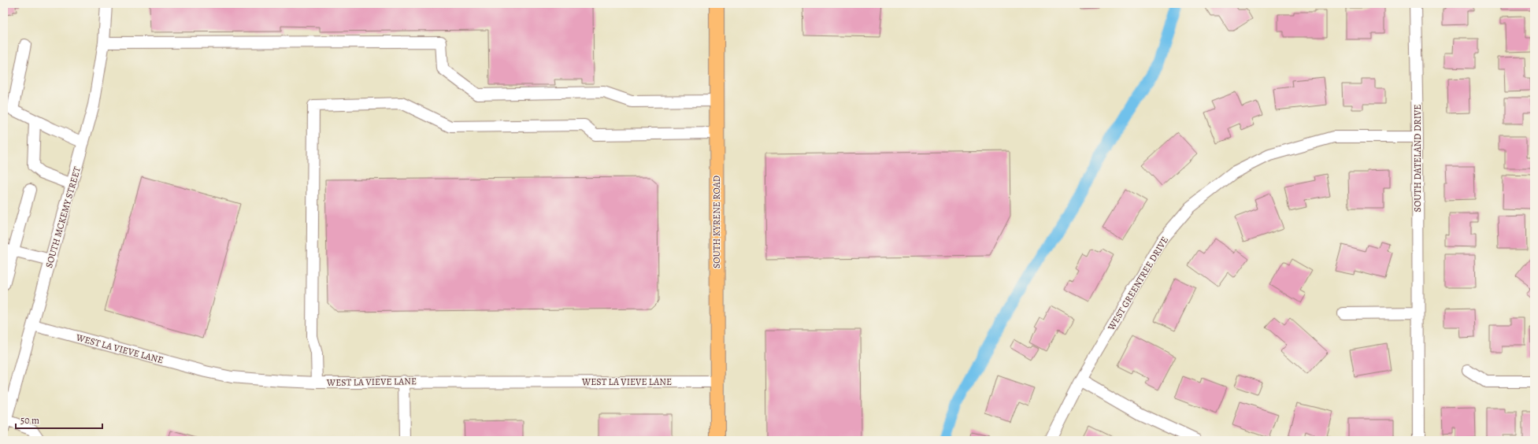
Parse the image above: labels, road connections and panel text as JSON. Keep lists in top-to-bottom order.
{
  "streets": {
    "main road": ["SOUTH KYRENE ROAD"],
    "street": [
      "SOUTH DATELAND DRIVE",
      "SOUTH MCKEMY STREET",
      "WEST GREENTREE DRIVE",
      "WEST LA VIEVE LANE"
    ]
  },
  "crossings": [
    ["SOUTH DATELAND DRIVE", "WEST GREENTREE DRIVE"],
    ["SOUTH MCKEMY STREET", "WEST LA VIEVE LANE"],
    ["SOUTH KYRENE ROAD", "WEST LA VIEVE LANE"]
  ],
  "scale_bar": "50 m"
}
